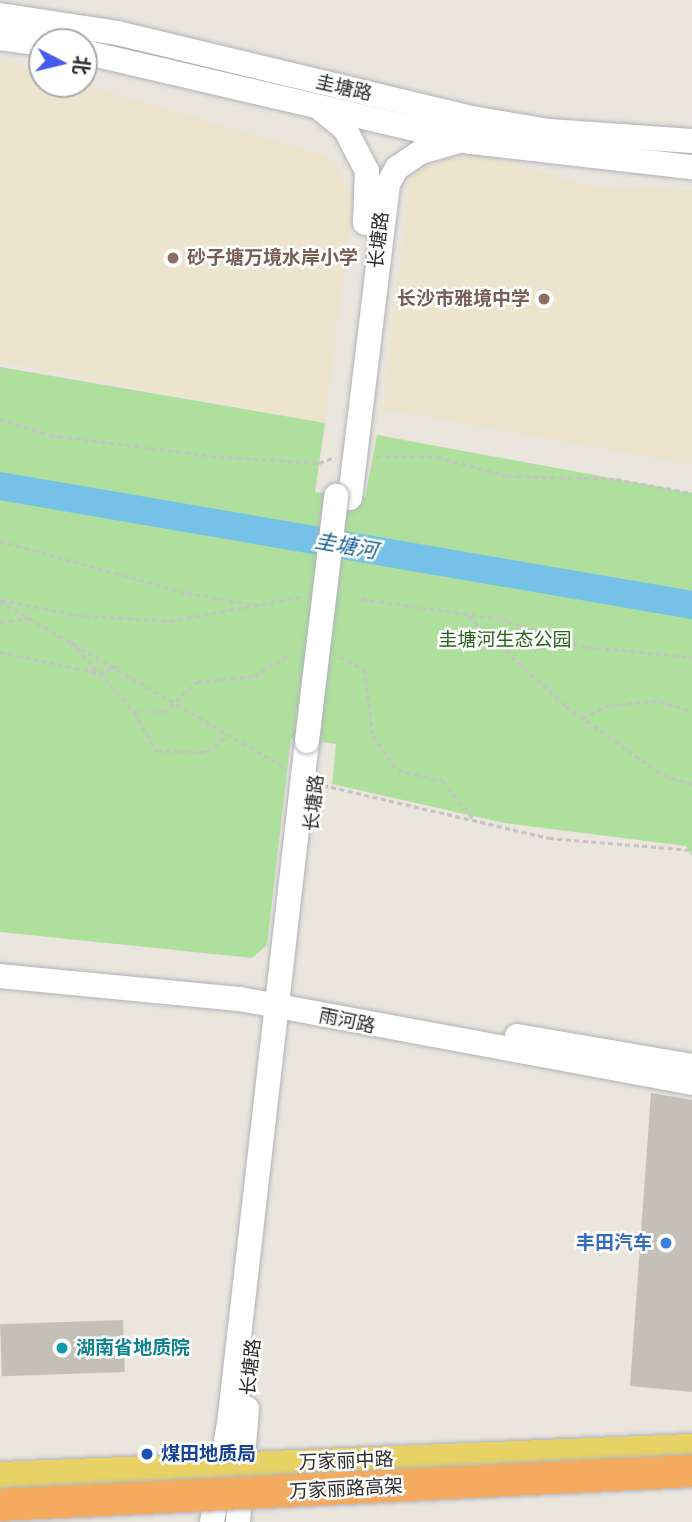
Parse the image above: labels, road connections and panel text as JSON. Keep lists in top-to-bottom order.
{
  "streets": {
    "highway": ["万家丽路高架"],
    "main road": [
      "圭塘路",
      "长塘路",
      "雨河路",
      "万家丽中路"
    ]
  },
  "crossings": [
    ["圭塘路", "长塘路"],
    ["长塘路", "雨河路"],
    ["长塘路", "万家丽中路"]
  ],
  "water": ["圭塘河"],
  "parks": ["圭塘河生态公园"],
  "places": [
    "砂子塘万境水岸小学",
    "长沙市雅境中学",
    "丰田汽车",
    "湖南省地质院",
    "煤田地质局"
  ],
  "north": "right"
}
